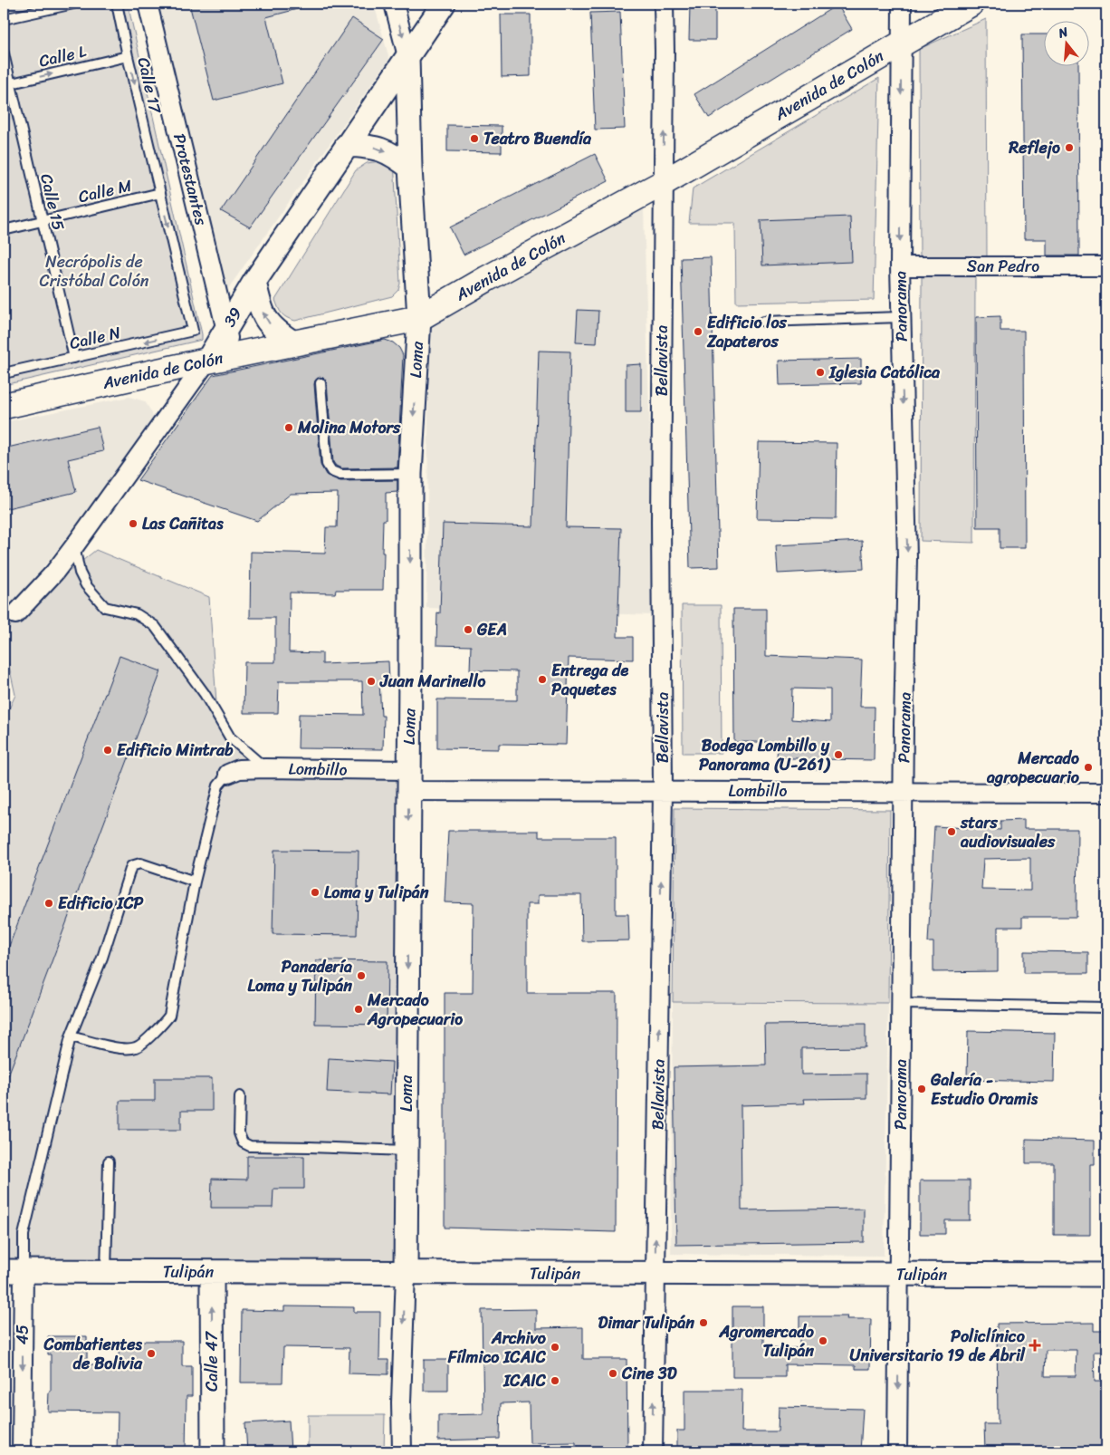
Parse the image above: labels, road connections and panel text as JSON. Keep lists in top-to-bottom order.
{
  "streets": {
    "main road": ["Avenida de Colón"],
    "street": [
      "Protestantes",
      "San Pedro",
      "Panorama",
      "39",
      "Loma",
      "Bellavista",
      "Lombillo",
      "Tulipán",
      "45",
      "Calle 47"
    ],
    "lane": [
      "Calle L",
      "Calle 17",
      "Calle M",
      "Calle 15",
      "Calle N"
    ]
  },
  "crossings": [
    ["Calle L", "Calle 17"],
    ["Calle L", "Calle 15"],
    ["Calle 17", "Calle M"],
    ["Calle 17", "Calle N"],
    ["Avenida de Colón", "Protestantes"],
    ["Avenida de Colón", "Panorama"],
    ["Avenida de Colón", "39"],
    ["Avenida de Colón", "Loma"],
    ["Avenida de Colón", "Bellavista"],
    ["Protestantes", "39"],
    ["Calle M", "Calle 15"],
    ["Calle 15", "Calle N"],
    ["San Pedro", "Panorama"],
    ["Panorama", "Lombillo"],
    ["Panorama", "Tulipán"],
    ["39", "Loma"],
    ["Loma", "Lombillo"],
    ["Loma", "Tulipán"],
    ["Bellavista", "Lombillo"],
    ["Bellavista", "Tulipán"],
    ["Tulipán", "45"],
    ["Tulipán", "Calle 47"]
  ],
  "one_way": [
    "Calle 17",
    "Panorama",
    "Calle N",
    "Loma",
    "Bellavista",
    "45",
    "Calle 47"
  ],
  "parks": ["Necrópolis de Cristóbal Colón"],
  "places": {
    "other": [
      "Teatro Buendía",
      "Reflejo",
      "Edificio los Zapateros",
      "Iglesia Católica",
      "Molina Motors",
      "Las Cañitas",
      "GEA",
      "Entrega de Paquetes",
      "Juan Marinello",
      "Edificio Mintrab",
      "Bodega Lombillo y Panorama (U-261)",
      "Mercado agropecuario",
      "stars audiovisuales",
      "Loma y Tulipán",
      "Edificio ICP",
      "Panadería Loma y Tulipán",
      "Mercado Agropecuario",
      "Galería - Estudio Oramis",
      "Dimar Tulipán",
      "Agromercado Tulipán",
      "Archivo Fílmico ICAIC",
      "Combatientes de Bolivia",
      "Cine 3D",
      "ICAIC"
    ],
    "health": ["Policlínico Universitario 19 de Abril"]
  },
  "north": "top"
}
